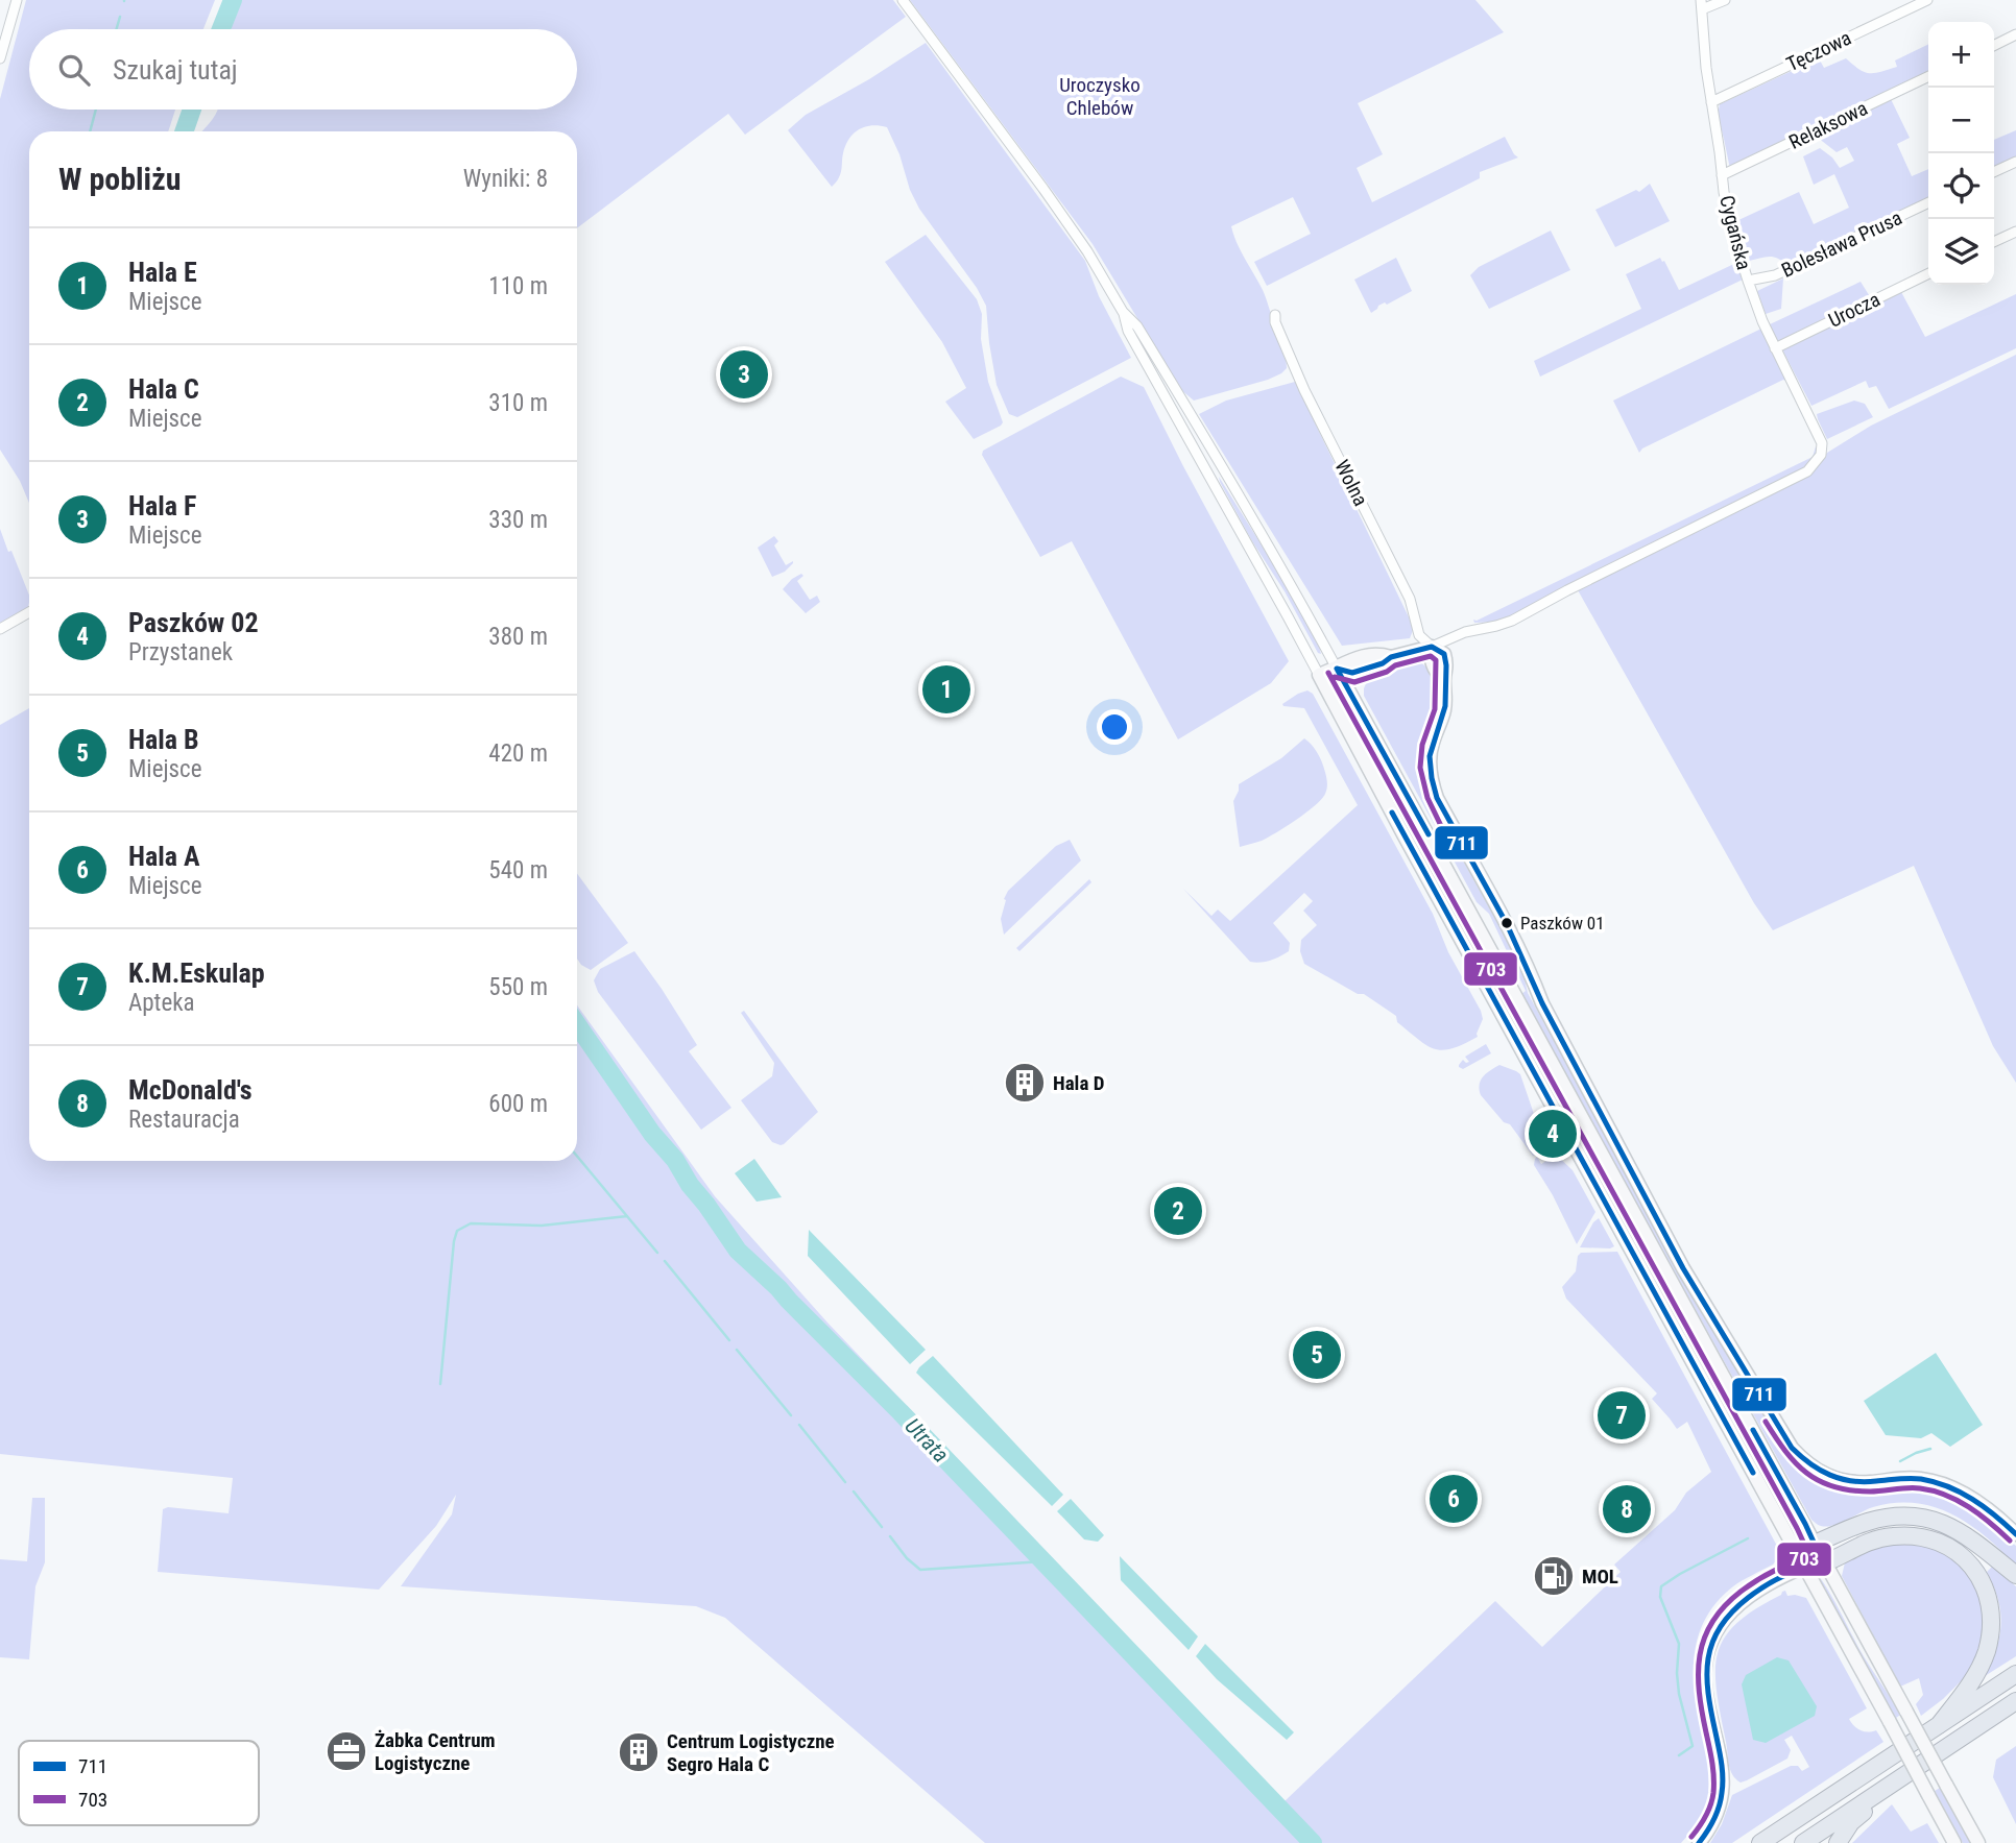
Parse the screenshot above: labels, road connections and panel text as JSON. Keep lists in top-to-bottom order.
{
  "streets": {
    "street": [
      "Tęczowa",
      "Relaksowa",
      "Cygańska",
      "Bolesława Prusa",
      "Urocza",
      "Wolna"
    ]
  },
  "crossings": [
    ["Tęczowa", "Cygańska"],
    ["Relaksowa", "Cygańska"],
    ["Cygańska", "Bolesława Prusa"],
    ["Cygańska", "Urocza"],
    ["Cygańska", "Wolna"]
  ],
  "water": ["Utrata"],
  "parks": ["Uroczysko Chlebów"],
  "places": {
    "other": ["Paszków 01"],
    "building": ["Hala D", "Centrum Logistyczne Segro Hala C"],
    "fuel station": ["MOL"],
    "office": ["Żabka Centrum Logistyczne"]
  },
  "lines": ["transit line 711", "transit line 703"],
  "legend": ["711", "703"],
  "page": {
    "map_buttons": ["+", "−"],
    "search": "Szukaj tutaj",
    "heading": ["W pobliżu", "Wyniki: 8"],
    "list": [
      {
        "mark": "1",
        "name": "Hala E",
        "note": "Miejsce",
        "value": "110 m"
      },
      {
        "mark": "2",
        "name": "Hala C",
        "note": "Miejsce",
        "value": "310 m"
      },
      {
        "mark": "3",
        "name": "Hala F",
        "note": "Miejsce",
        "value": "330 m"
      },
      {
        "mark": "4",
        "name": "Paszków 02",
        "note": "Przystanek",
        "value": "380 m"
      },
      {
        "mark": "5",
        "name": "Hala B",
        "note": "Miejsce",
        "value": "420 m"
      },
      {
        "mark": "6",
        "name": "Hala A",
        "note": "Miejsce",
        "value": "540 m"
      },
      {
        "mark": "7",
        "name": "K.M.Eskulap",
        "note": "Apteka",
        "value": "550 m"
      },
      {
        "mark": "8",
        "name": "McDonald's",
        "note": "Restauracja",
        "value": "600 m"
      }
    ],
    "pins": [
      "3",
      "1",
      "4",
      "2",
      "5",
      "7",
      "6",
      "8"
    ]
  }
}
